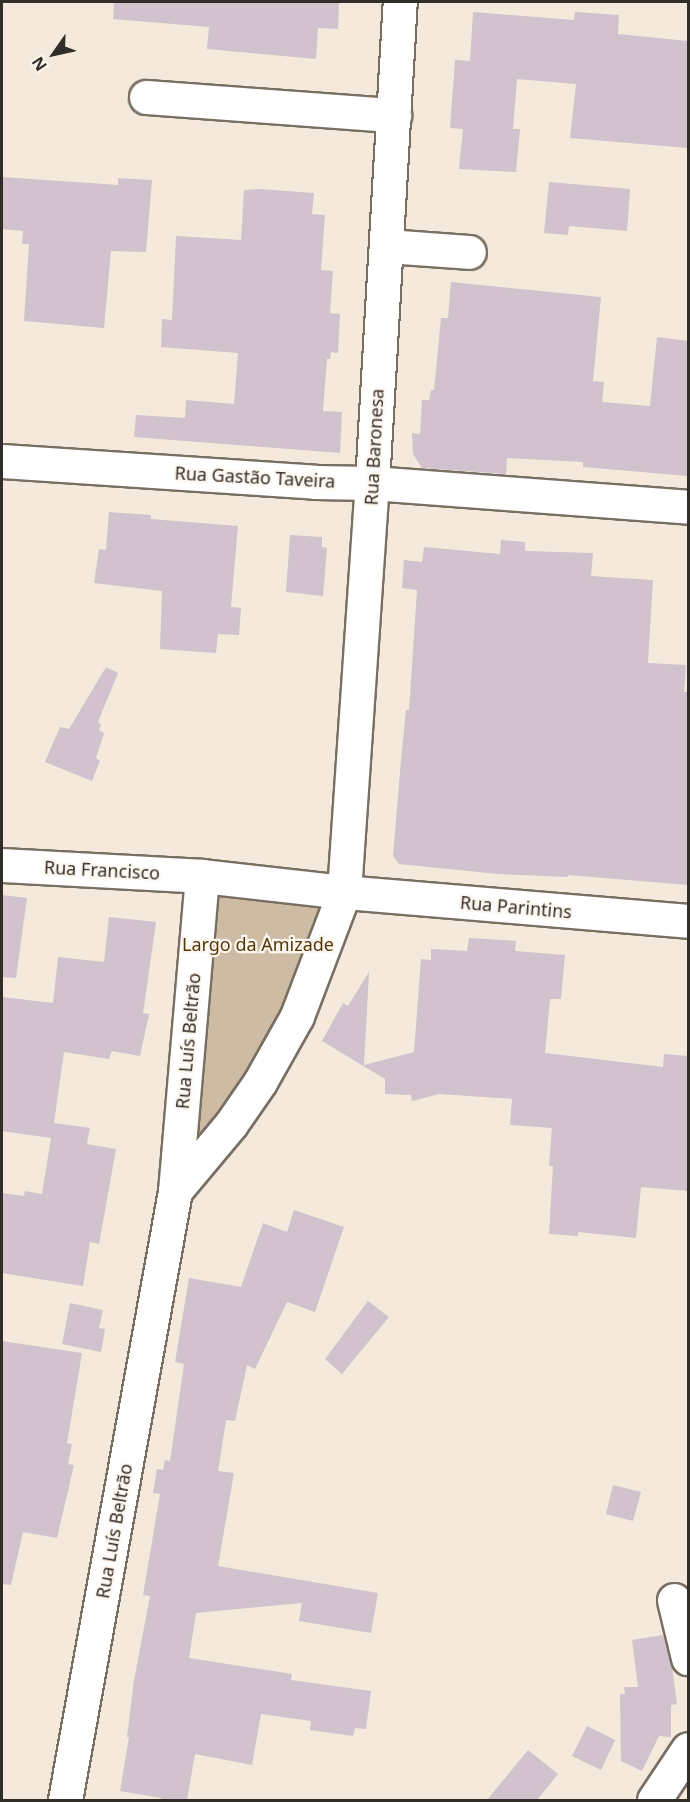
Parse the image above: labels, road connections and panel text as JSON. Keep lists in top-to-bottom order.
{
  "streets": {
    "main road": [
      "Rua Baronesa",
      "Rua Gastão Taveira",
      "Rua Francisco",
      "Rua Parintins",
      "Rua Luís Beltrão"
    ]
  },
  "crossings": [
    ["Rua Baronesa", "Rua Gastão Taveira"],
    ["Rua Baronesa", "Rua Parintins"],
    ["Rua Baronesa", "Rua Luís Beltrão"],
    ["Rua Francisco", "Rua Luís Beltrão"],
    ["Rua Parintins", "Rua Luís Beltrão"]
  ],
  "parks": ["Largo da Amizade"],
  "north": "bottom left"
}
